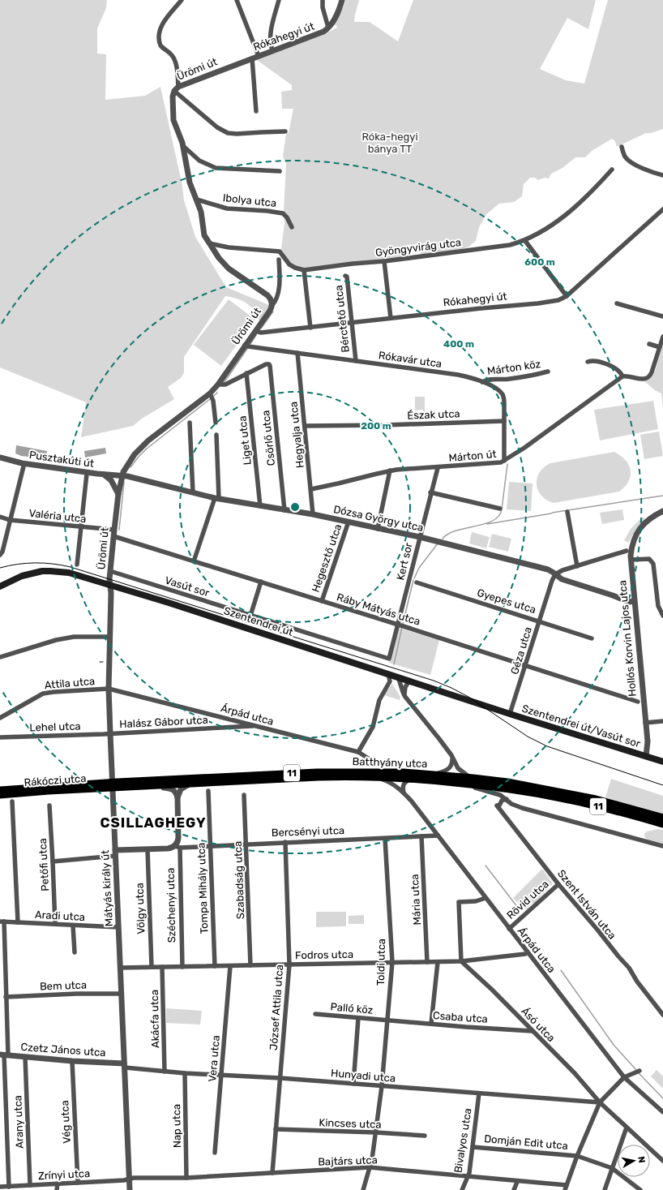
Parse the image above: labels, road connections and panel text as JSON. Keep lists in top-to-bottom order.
{
  "streets": {
    "main road": [
      "Szentendrei út",
      "Szentendrei út/Vasút sor",
      "Batthyány utca",
      "11",
      "Rákóczi utca"
    ],
    "street": [
      "Rókahegyi út",
      "Ürömi út",
      "Ibolya utca",
      "Gyöngyvirág utca",
      "Bérctető utca",
      "Rókavár utca",
      "Márton köz",
      "Észak utca",
      "Hegyalja utca",
      "Csörlő utca",
      "Liget utca",
      "Márton út",
      "Pusztakúti út",
      "Valéria utca",
      "Dózsa György utca",
      "Hegesztő utca",
      "Kert sor",
      "Vasút sor",
      "Gyepes utca",
      "Ráby Mátyás utca",
      "Hollós Korvin Lajos utca",
      "Géza utca",
      "Attila utca",
      "Árpád utca",
      "Halász Gábor utca",
      "Lehel utca",
      "Bercsényi utca",
      "Petőfi utca",
      "Szabadság utca",
      "Mátyás király út",
      "Tompa Mihály utca",
      "Mária utca",
      "Rövid utca",
      "Szent István utca",
      "Széchenyi utca",
      "Völgy utca",
      "Aradi utca",
      "Fodros utca",
      "Toldi utca",
      "Bem utca",
      "József Attila utca",
      "Palló köz",
      "Csaba utca",
      "Akácfa utca",
      "Ásó utca",
      "Czetz János utca",
      "Vera utca",
      "Hunyadi utca",
      "Arany utca",
      "Vég utca",
      "Kincses utca",
      "Nap utca",
      "Bivalyos utca",
      "Domján Edit utca",
      "Bajtárs utca",
      "Zrínyi utca"
    ]
  },
  "crossings": [
    ["Rókahegyi út", "Ürömi út"],
    ["Rókahegyi út", "Bérctető utca"],
    ["Ürömi út", "Ibolya utca"],
    ["Ürömi út", "Gyöngyvirág utca"],
    ["Ürömi út", "Rókavár utca"],
    ["Ürömi út", "Pusztakúti út"],
    ["Ürömi út", "Valéria utca"],
    ["Ürömi út", "Dózsa György utca"],
    ["Ürömi út", "Vasút sor"],
    ["Ürömi út", "Ráby Mátyás utca"],
    ["Ürömi út", "Szentendrei út"],
    ["Ürömi út", "Mátyás király út"],
    ["Bérctető utca", "Rókavár utca"],
    ["Rókavár utca", "Márton köz"],
    ["Rókavár utca", "Észak utca"],
    ["Rókavár utca", "Hegyalja utca"],
    ["Rókavár utca", "Márton út"],
    ["Észak utca", "Hegyalja utca"],
    ["Hegyalja utca", "Márton út"],
    ["Hegyalja utca", "Dózsa György utca"],
    ["Csörlő utca", "Liget utca"],
    ["Csörlő utca", "Dózsa György utca"],
    ["Liget utca", "Dózsa György utca"],
    ["Márton út", "Kert sor"],
    ["Pusztakúti út", "Dózsa György utca"],
    ["Dózsa György utca", "Hegesztő utca"],
    ["Dózsa György utca", "Kert sor"],
    ["Dózsa György utca", "Hollós Korvin Lajos utca"],
    ["Dózsa György utca", "Géza utca"],
    ["Hegesztő utca", "Ráby Mátyás utca"],
    ["Kert sor", "Vasút sor"],
    ["Kert sor", "Ráby Mátyás utca"],
    ["Gyepes utca", "Géza utca"],
    ["Ráby Mátyás utca", "Géza utca"],
    ["Szentendrei út", "Géza utca"],
    ["Szentendrei út", "Szentendrei út/Vasút sor"],
    ["Szentendrei út", "Mátyás király út"],
    ["Hollós Korvin Lajos utca", "Szentendrei út/Vasút sor"],
    ["Géza utca", "Szentendrei út/Vasút sor"],
    ["Attila utca", "Árpád utca"],
    ["Attila utca", "Mátyás király út"],
    ["Árpád utca", "Halász Gábor utca"],
    ["Árpád utca", "Batthyány utca"],
    ["Árpád utca", "Bercsényi utca"],
    ["Árpád utca", "Mátyás király út"],
    ["Árpád utca", "Rövid utca"],
    ["Árpád utca", "Fodros utca"],
    ["Halász Gábor utca", "Lehel utca"],
    ["Halász Gábor utca", "Mátyás király út"],
    ["Lehel utca", "Mátyás király út"],
    ["Batthyány utca", "Rákóczi utca"],
    ["Batthyány utca", "Mátyás király út"],
    ["Batthyány utca", "Szent István utca"],
    ["Rákóczi utca", "Mátyás király út"],
    ["Bercsényi utca", "Szabadság utca"],
    ["Bercsényi utca", "Mátyás király út"],
    ["Bercsényi utca", "Tompa Mihály utca"],
    ["Bercsényi utca", "Mária utca"],
    ["Bercsényi utca", "Széchenyi utca"],
    ["Bercsényi utca", "Völgy utca"],
    ["Bercsényi utca", "Toldi utca"],
    ["Bercsényi utca", "József Attila utca"],
    ["Petőfi utca", "Aradi utca"],
    ["Szabadság utca", "Fodros utca"],
    ["Mátyás király út", "Aradi utca"],
    ["Mátyás király út", "Fodros utca"],
    ["Mátyás király út", "Bem utca"],
    ["Mátyás király út", "Czetz János utca"],
    ["Mátyás király út", "Hunyadi utca"],
    ["Mátyás király út", "Bajtárs utca"],
    ["Mátyás király út", "Zrínyi utca"],
    ["Tompa Mihály utca", "Fodros utca"],
    ["Mária utca", "Fodros utca"],
    ["Rövid utca", "Szent István utca"],
    ["Széchenyi utca", "Fodros utca"],
    ["Völgy utca", "Fodros utca"],
    ["Fodros utca", "Toldi utca"],
    ["Fodros utca", "József Attila utca"],
    ["Fodros utca", "Akácfa utca"],
    ["Fodros utca", "Ásó utca"],
    ["Fodros utca", "Vera utca"],
    ["Toldi utca", "Palló köz"],
    ["Toldi utca", "Csaba utca"],
    ["Toldi utca", "Hunyadi utca"],
    ["Toldi utca", "Kincses utca"],
    ["Toldi utca", "Bajtárs utca"],
    ["József Attila utca", "Hunyadi utca"],
    ["József Attila utca", "Kincses utca"],
    ["József Attila utca", "Bajtárs utca"],
    ["Palló köz", "Csaba utca"],
    ["Csaba utca", "Ásó utca"],
    ["Akácfa utca", "Hunyadi utca"],
    ["Ásó utca", "Hunyadi utca"],
    ["Czetz János utca", "Hunyadi utca"],
    ["Czetz János utca", "Arany utca"],
    ["Czetz János utca", "Vég utca"],
    ["Vera utca", "Hunyadi utca"],
    ["Hunyadi utca", "Nap utca"],
    ["Hunyadi utca", "Bivalyos utca"],
    ["Arany utca", "Zrínyi utca"],
    ["Vég utca", "Zrínyi utca"],
    ["Nap utca", "Bajtárs utca"],
    ["Bivalyos utca", "Domján Edit utca"],
    ["Bivalyos utca", "Bajtárs utca"],
    ["Bajtárs utca", "Zrínyi utca"]
  ],
  "districts": ["CSILLAGHEGY"],
  "parks": ["Róka-hegyi bánya TT"],
  "north": "right",
  "rings": ["600 m", "400 m", "200 m"]
}
